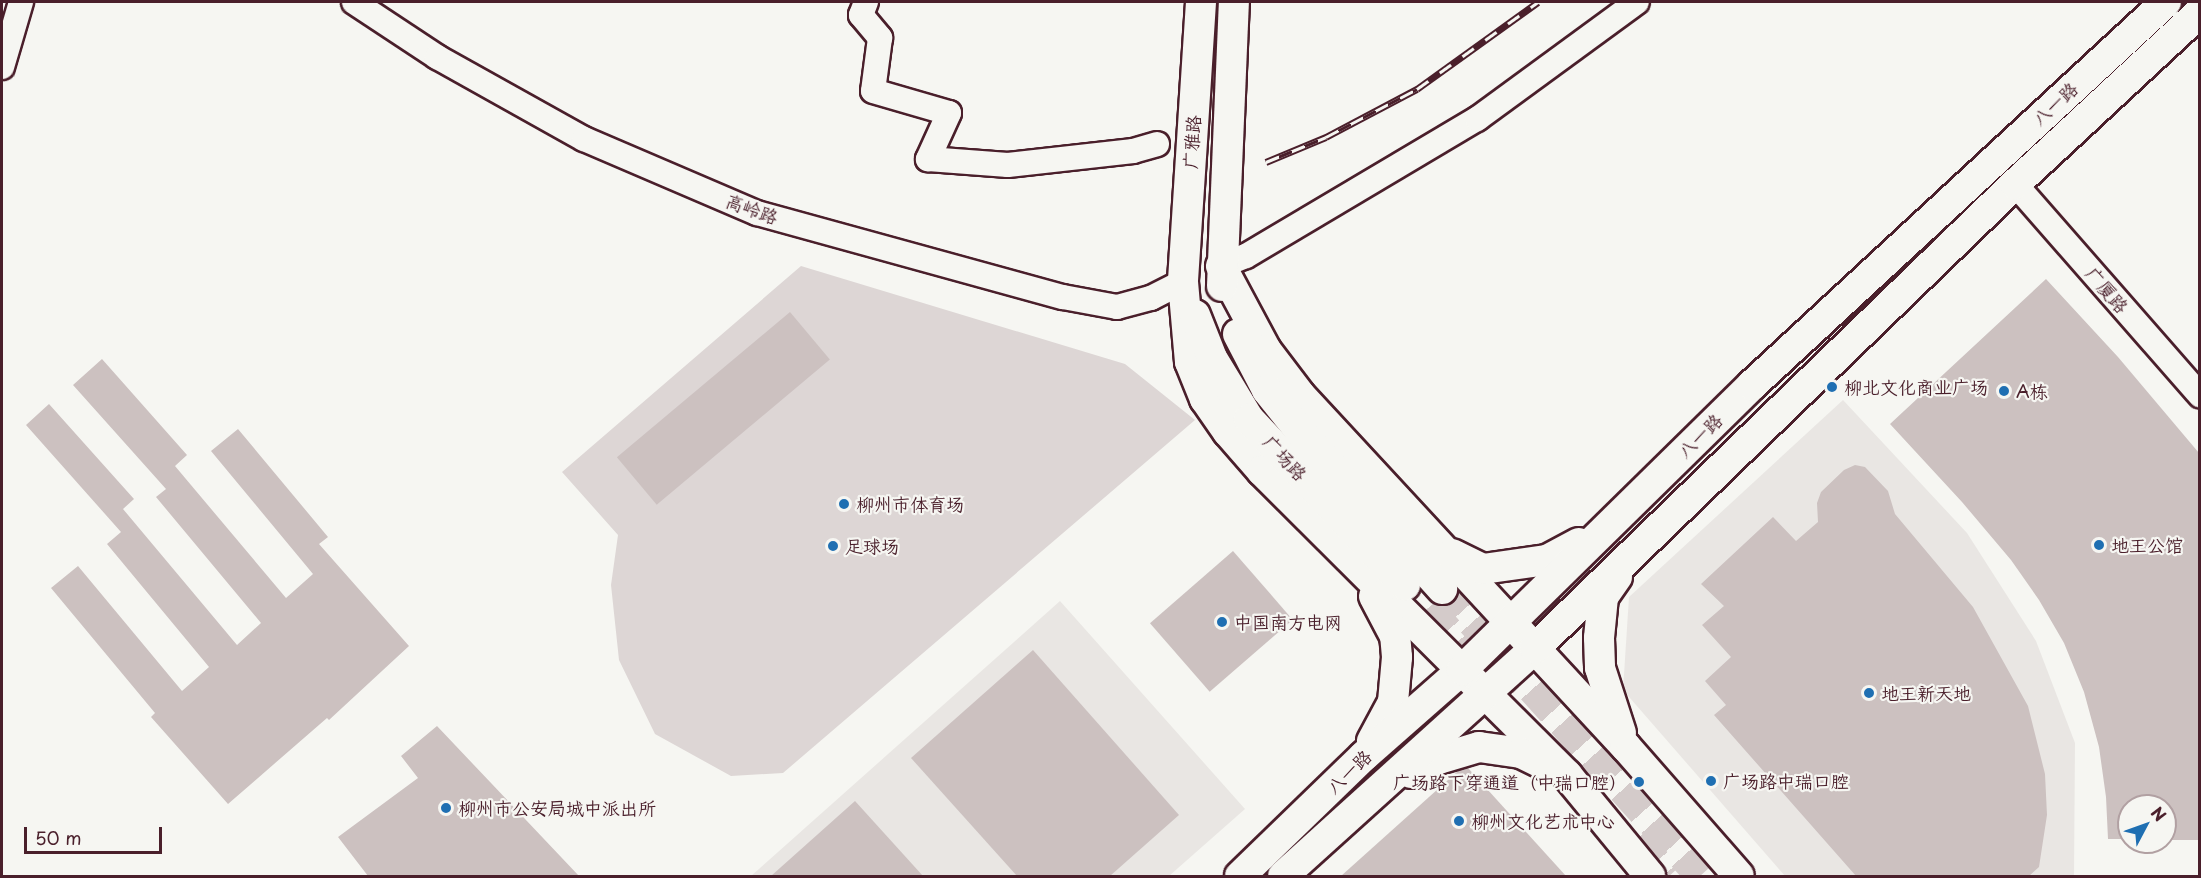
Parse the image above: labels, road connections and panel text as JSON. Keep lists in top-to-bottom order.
{
  "streets": {
    "main road": ["八一路", "广雅路", "广场路"],
    "street": ["高岭路", "广厦路"]
  },
  "crossings": [
    ["八一路", "广厦路"],
    ["广雅路", "高岭路"],
    ["广雅路", "广场路"],
    ["高岭路", "广场路"]
  ],
  "places": [
    "柳北文化商业广场",
    "A栋",
    "柳州市体育场",
    "地王公馆",
    "足球场",
    "中国南方电网",
    "地王新天地",
    "广场路中瑞口腔",
    "广场路下穿通道（中瑞口腔）",
    "柳州市公安局城中派出所",
    "柳州文化艺术中心"
  ],
  "scale_bar": "50 m",
  "north": "top right"
}
